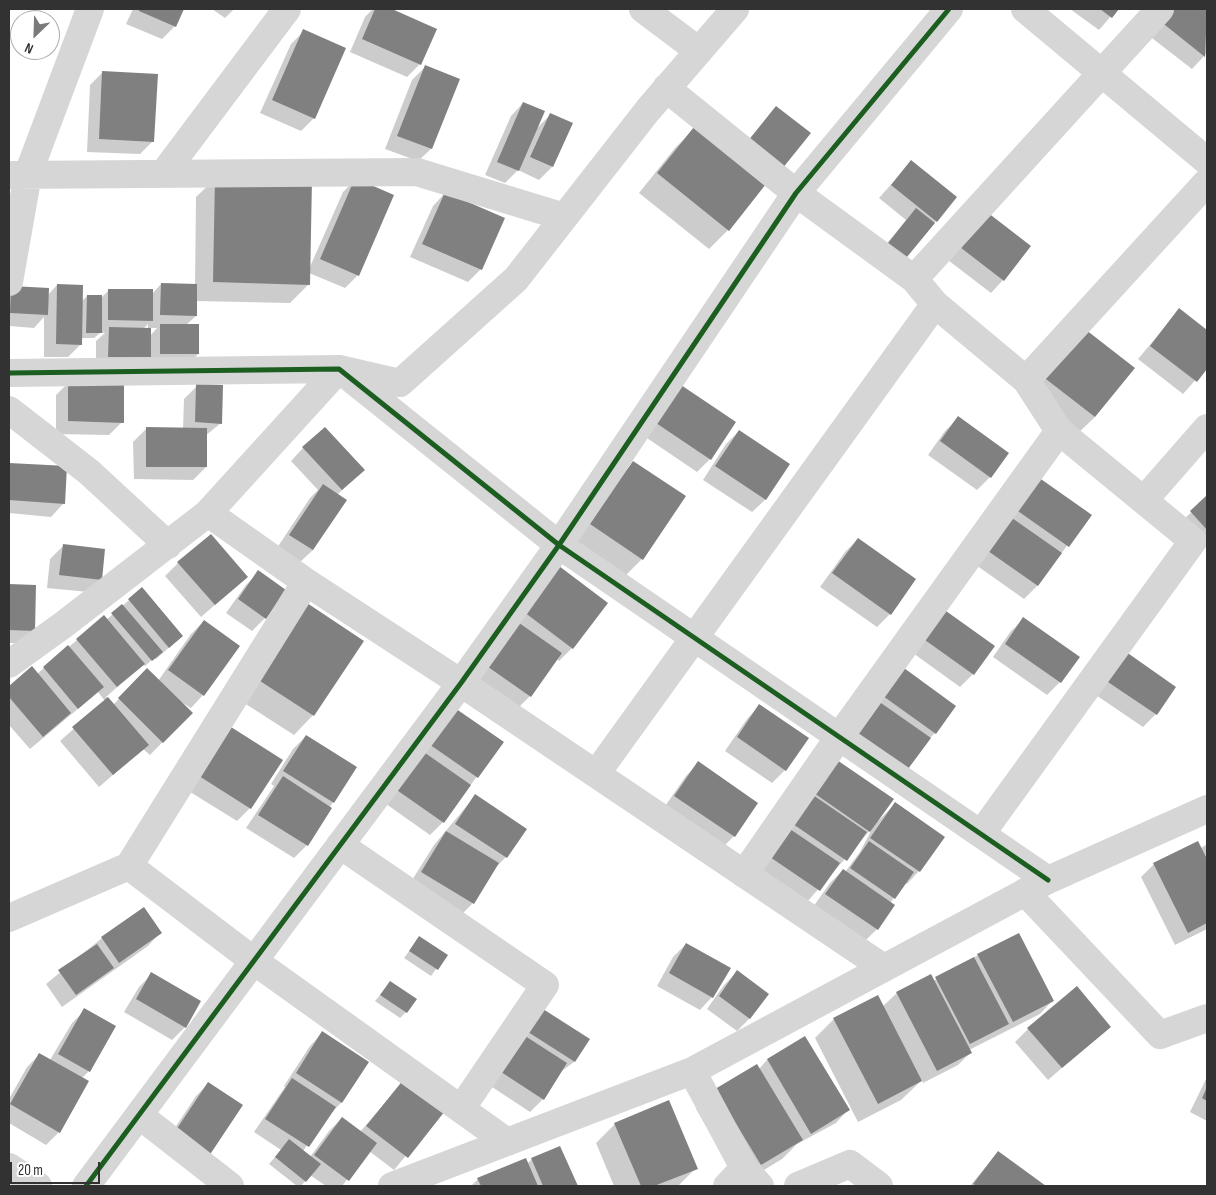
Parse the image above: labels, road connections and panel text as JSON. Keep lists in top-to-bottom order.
{
  "scale_bar": "20 m",
  "north": "bottom left"
}
